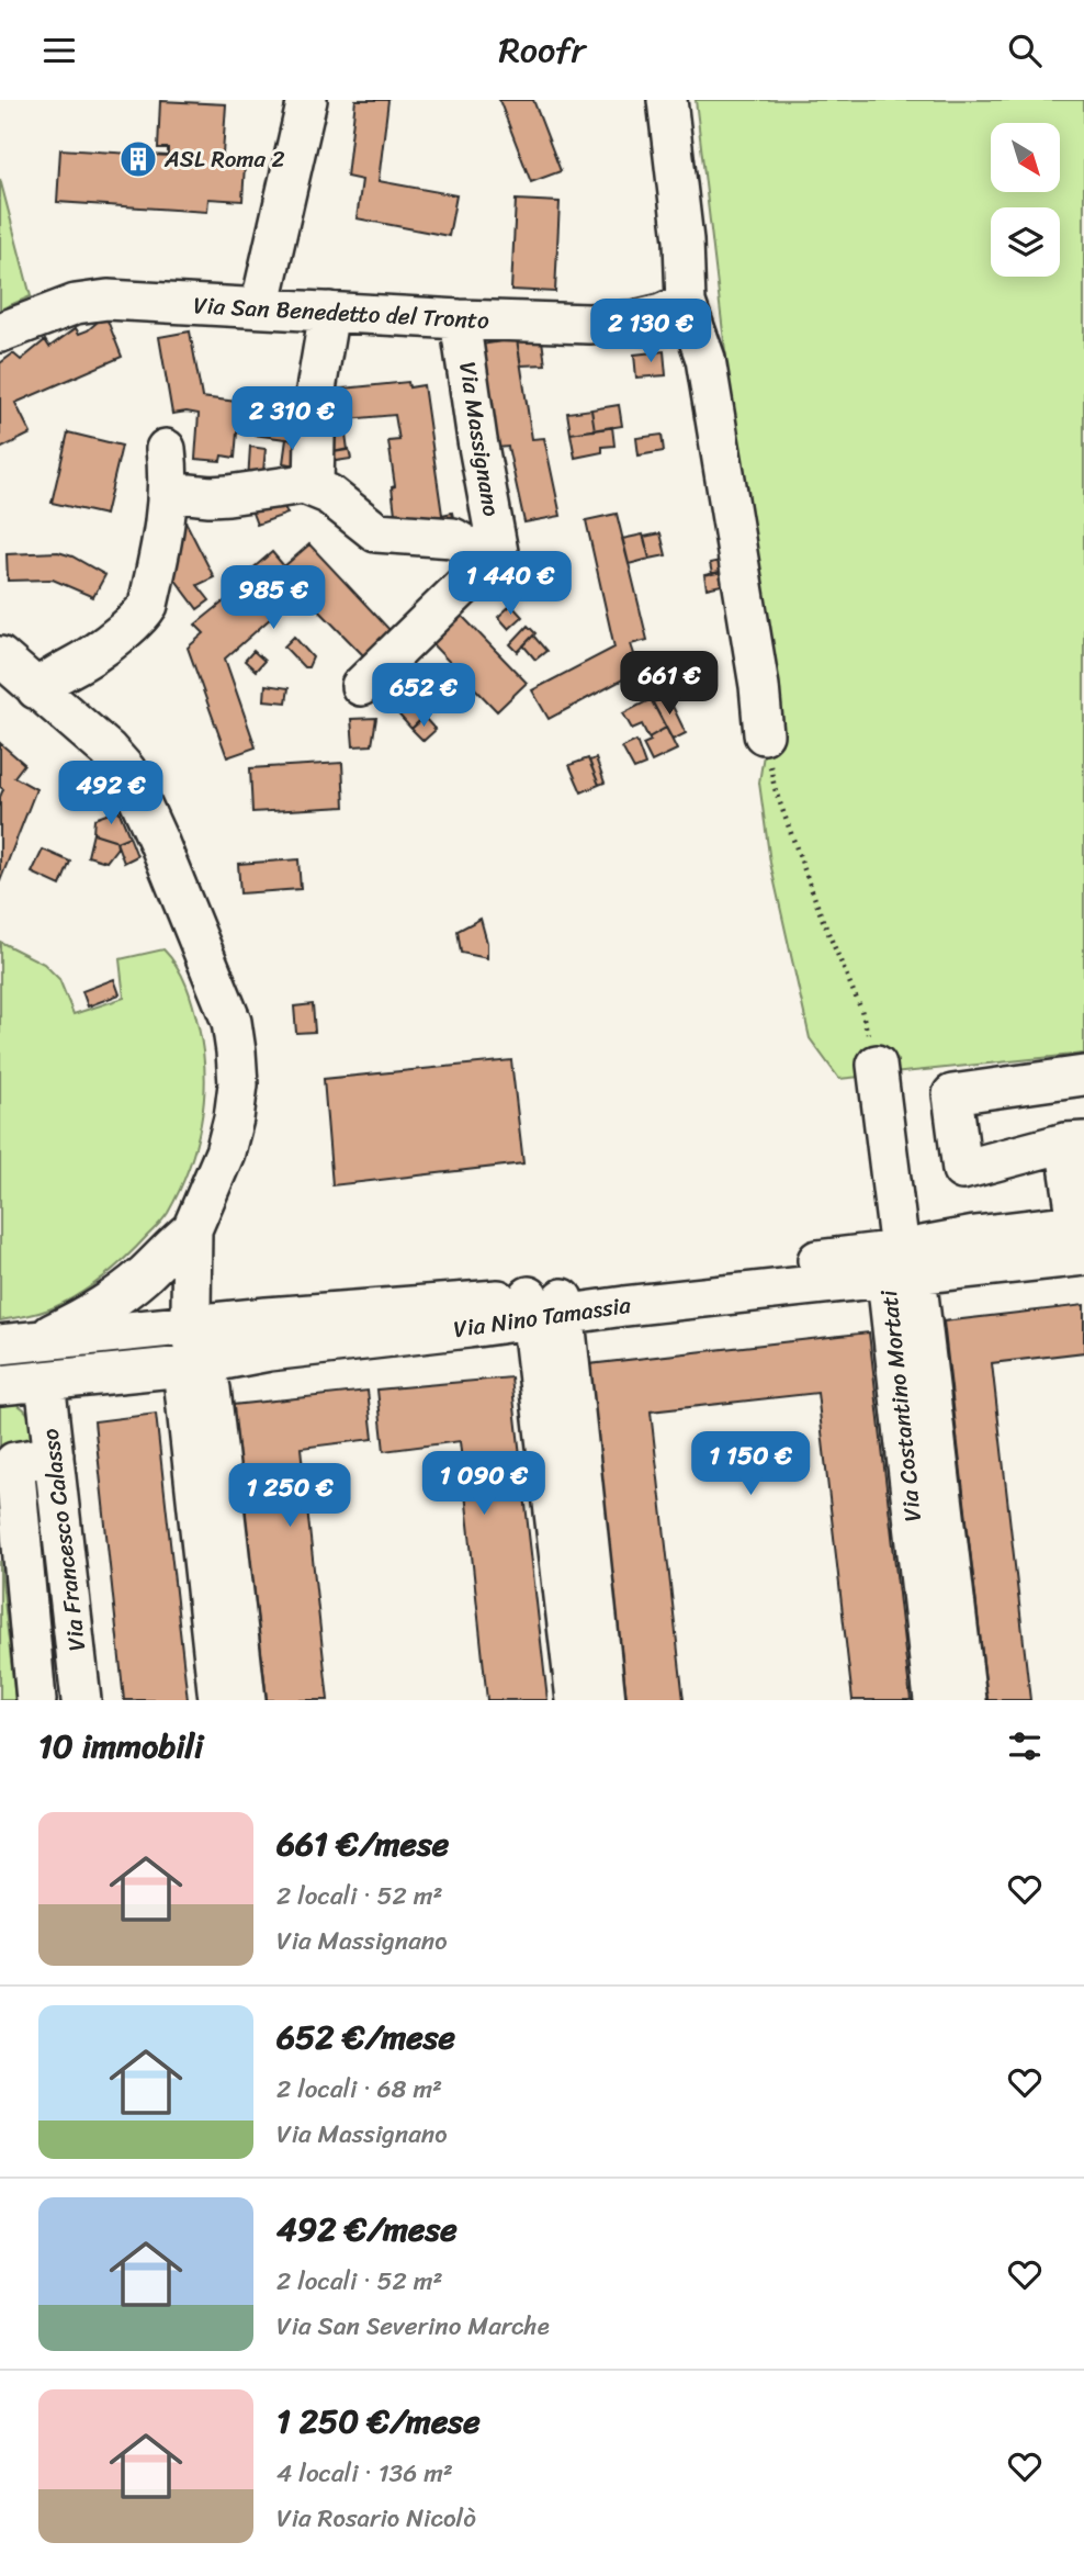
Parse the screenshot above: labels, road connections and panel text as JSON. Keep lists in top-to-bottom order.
{
  "streets": {
    "street": [
      "Via San Benedetto del Tronto",
      "Via Massignano",
      "Via Nino Tamassia",
      "Via Costantino Mortati",
      "Via Francesco Calasso"
    ]
  },
  "crossings": [
    ["Via San Benedetto del Tronto", "Via Massignano"],
    ["Via Nino Tamassia", "Via Costantino Mortati"],
    ["Via Nino Tamassia", "Via Francesco Calasso"]
  ],
  "places": {
    "building": ["ASL Roma 2"]
  },
  "north": "bottom right",
  "page": {
    "header": "Roofr",
    "price": [
      "2 130 €",
      "2 310 €",
      "1 440 €",
      "985 €",
      "661 €",
      "652 €",
      "492 €",
      "1 150 €",
      "1 090 €",
      "1 250 €"
    ],
    "heading": "10 immobili",
    "list": [
      {
        "name": "661 €/mese",
        "note": "2 locali · 52 m² · Via Massignano"
      },
      {
        "name": "652 €/mese",
        "note": "2 locali · 68 m² · Via Massignano"
      },
      {
        "name": "492 €/mese",
        "note": "2 locali · 52 m² · Via San Severino Marche"
      },
      {
        "name": "1 250 €/mese",
        "note": "4 locali · 136 m² · Via Rosario Nicolò"
      }
    ]
  }
}
